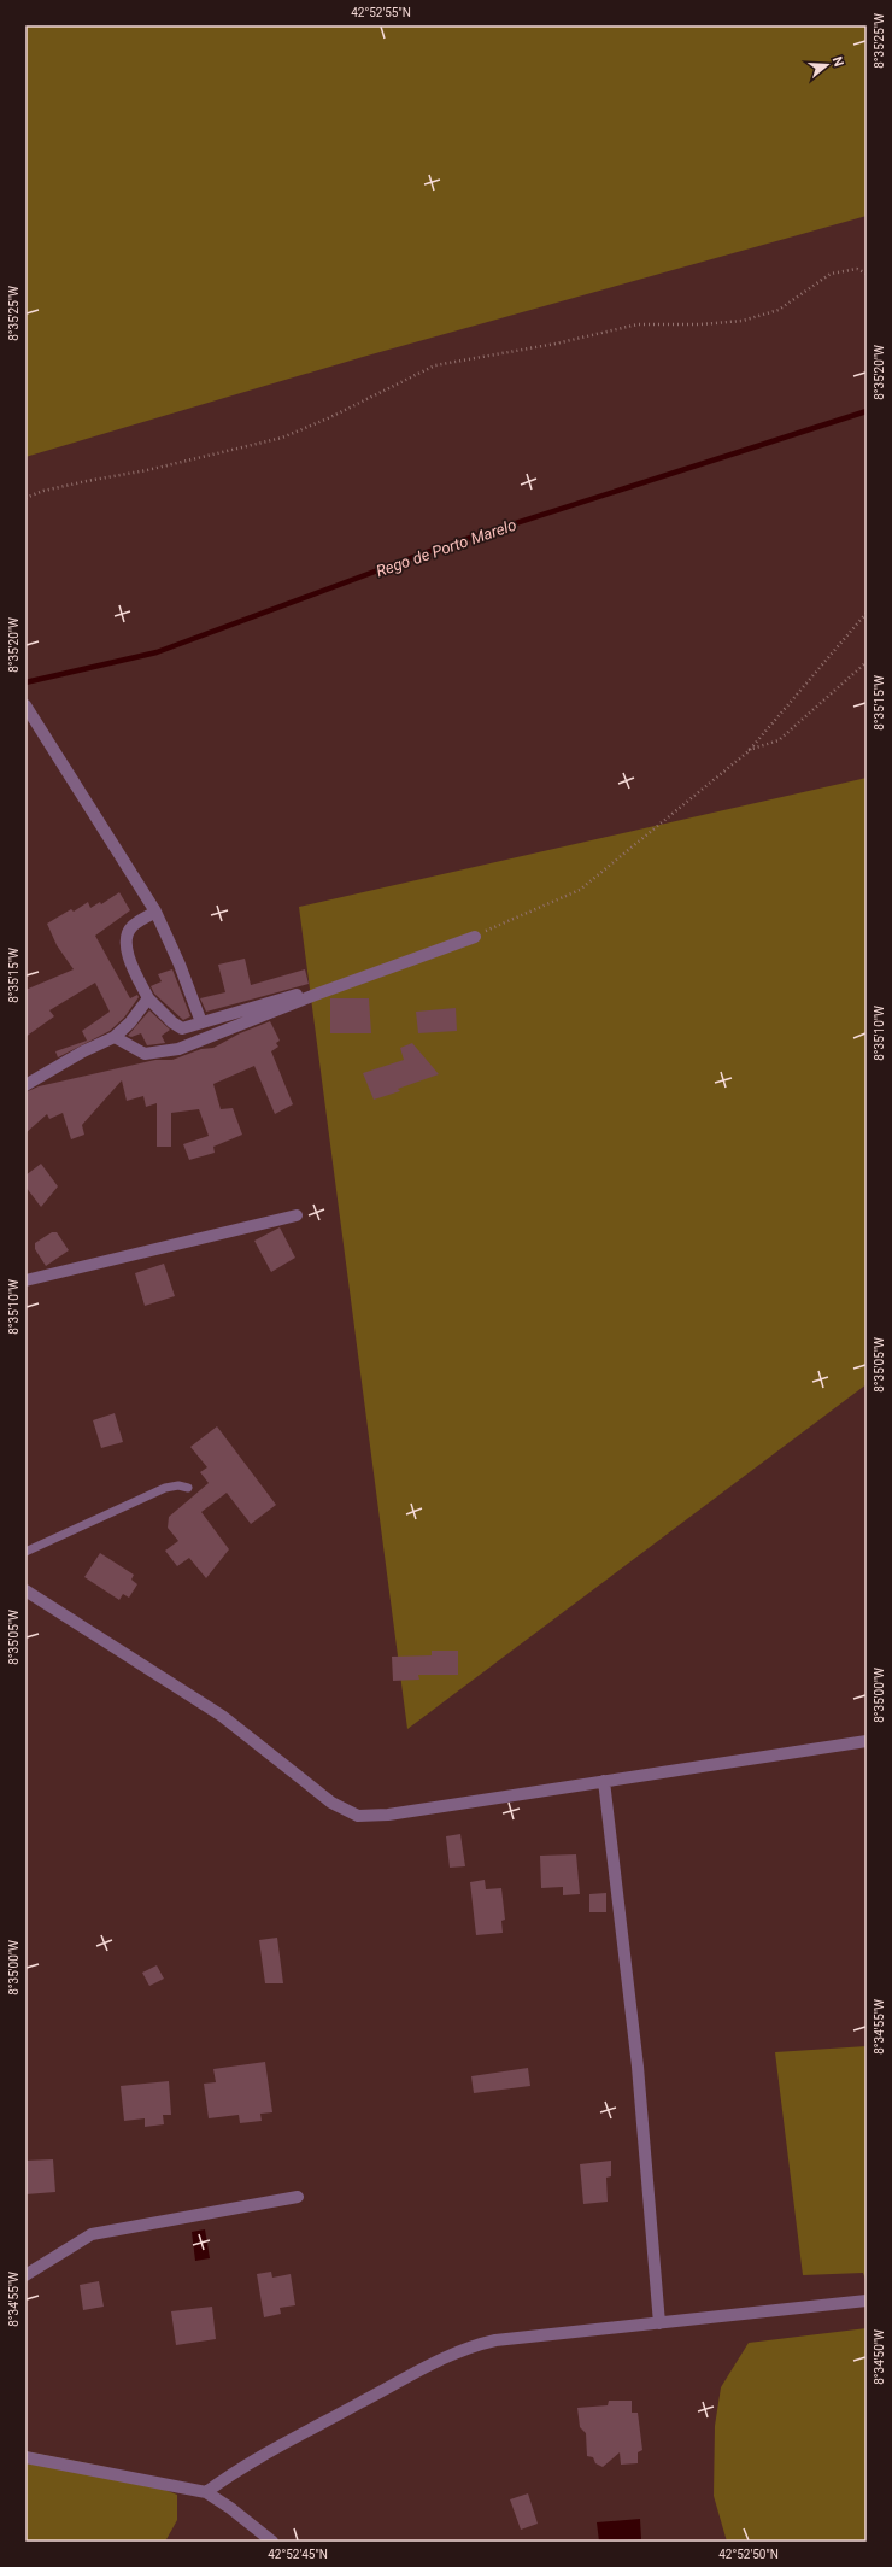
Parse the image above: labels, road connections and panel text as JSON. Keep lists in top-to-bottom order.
{
  "water": ["Rego de Porto Marelo"],
  "north": "right",
  "coordinates": [
    "42°52'55\"N",
    "8°35'25\"W",
    "8°35'20\"W",
    "8°35'15\"W",
    "8°35'10\"W",
    "8°35'05\"W",
    "8°35'00\"W",
    "8°34'55\"W",
    "8°34'50\"W",
    "42°52'45\"N",
    "42°52'50\"N"
  ]
}
